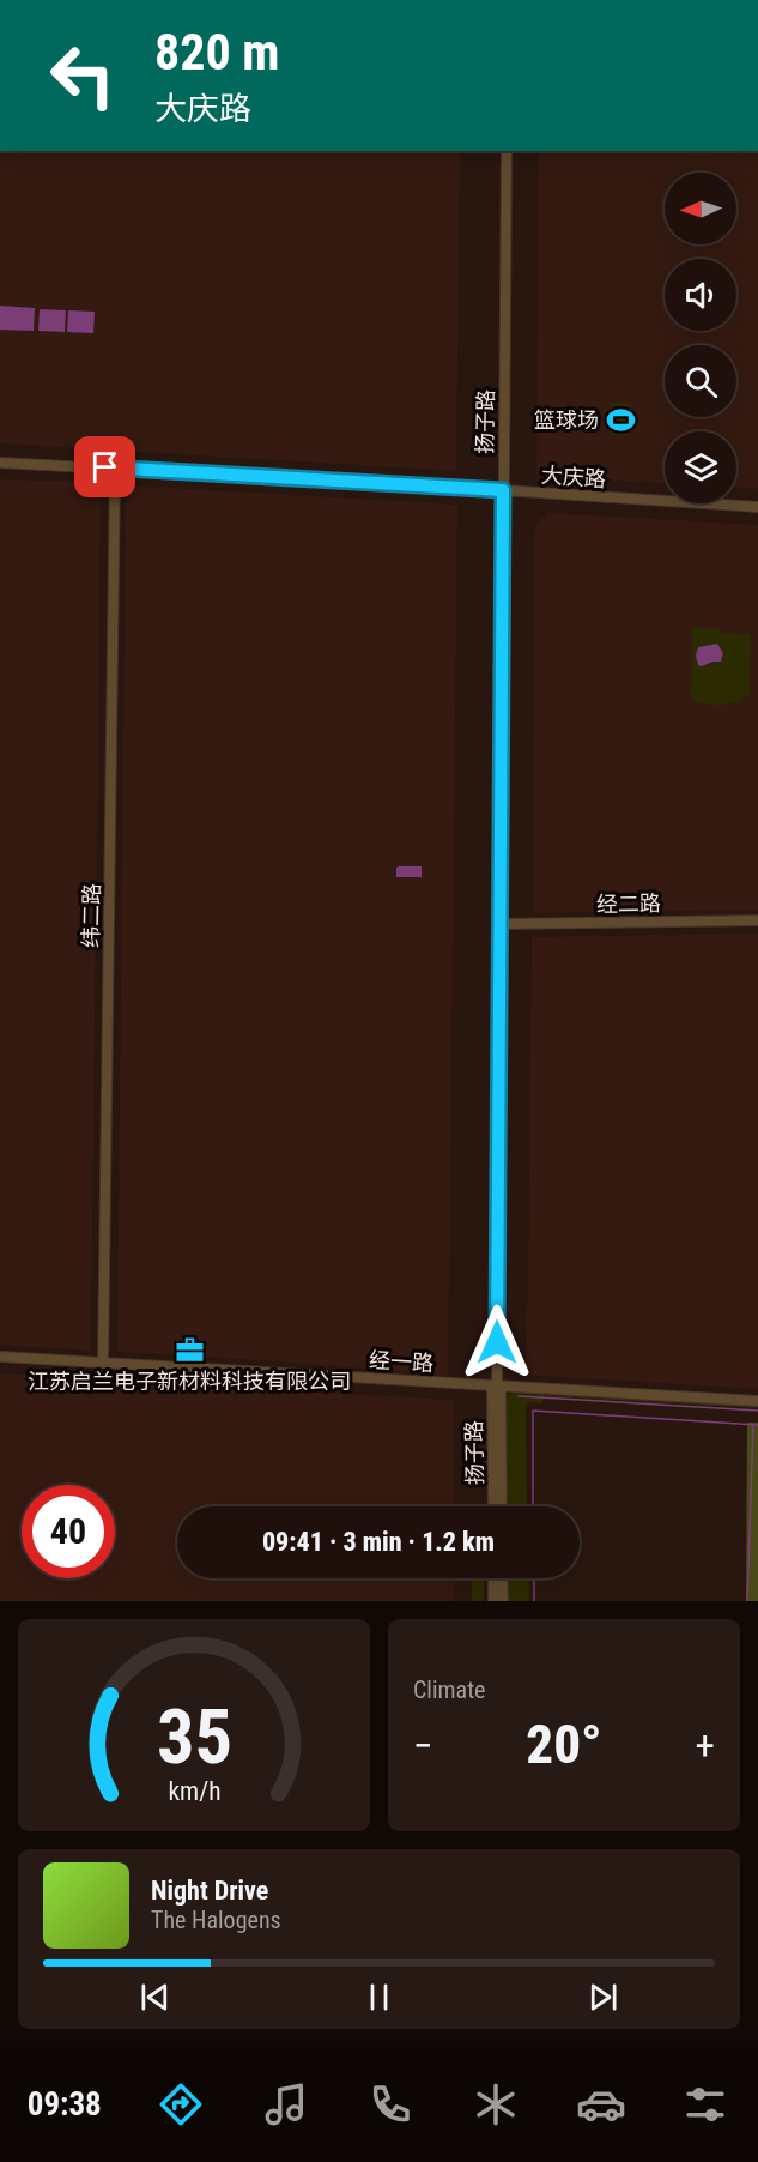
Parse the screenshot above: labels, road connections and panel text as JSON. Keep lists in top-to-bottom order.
{
  "streets": {
    "street": [
      "扬子路",
      "大庆路",
      "经二路",
      "纬二路",
      "经一路"
    ]
  },
  "crossings": [
    ["扬子路", "大庆路"],
    ["扬子路", "经二路"],
    ["扬子路", "经一路"],
    ["大庆路", "纬二路"],
    ["纬二路", "经一路"]
  ],
  "places": {
    "sports": ["篮球场"],
    "office": ["江苏启兰电子新材料科技有限公司"]
  },
  "north": "left",
  "page": {
    "turn": ["820 m", "大庆路"],
    "limit": "40",
    "trip": "09:41 · 3 min · 1.2 km",
    "tile": "Climate",
    "heat": ["−", "20°", "+"],
    "song": ["Night Drive", "The Halogens"],
    "tabs": "09:38",
    "gauge": ["35", "km/h"]
  }
}
